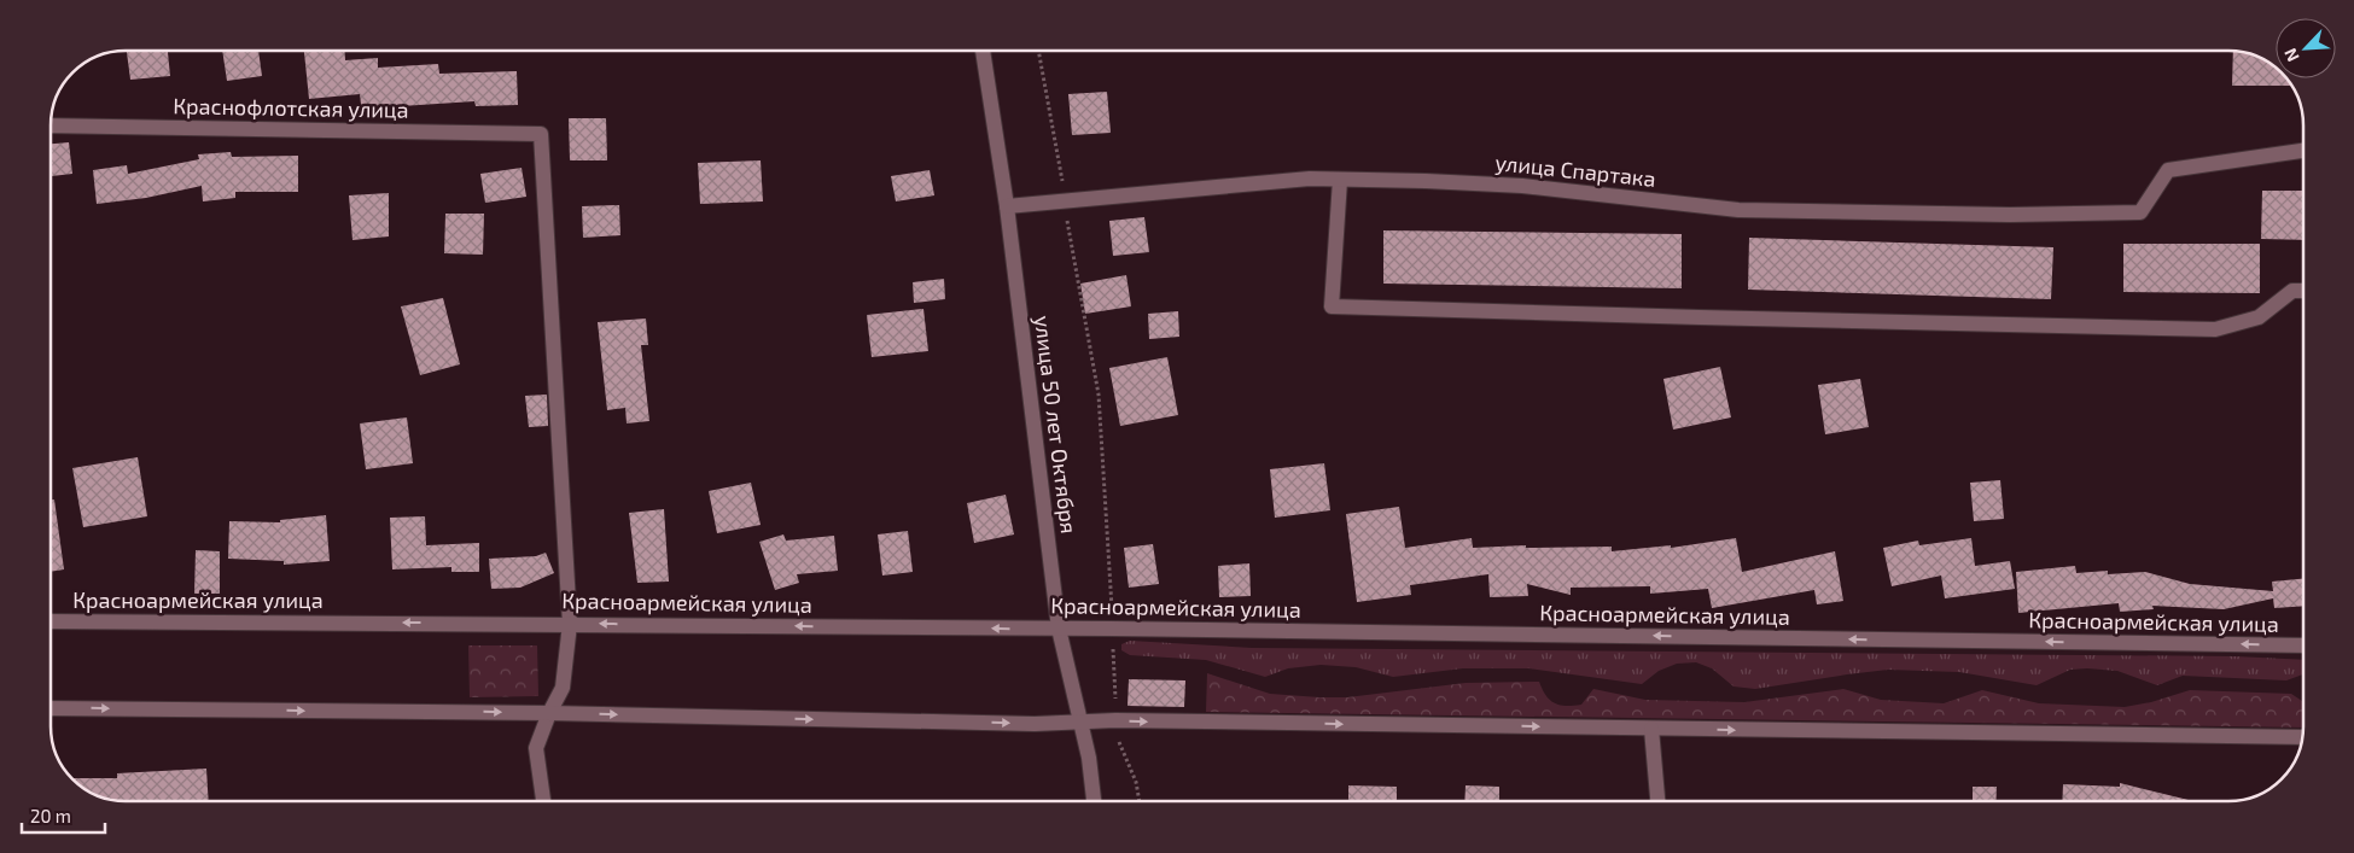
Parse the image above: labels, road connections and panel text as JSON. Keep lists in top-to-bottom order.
{
  "streets": {
    "street": [
      "Краснофлотская улица",
      "улица Спартака",
      "улица 50 лет Октября",
      "Красноармейская улица"
    ]
  },
  "crossings": [
    ["Краснофлотская улица", "Красноармейская улица"],
    ["улица Спартака", "улица 50 лет Октября"],
    ["улица 50 лет Октября", "Красноармейская улица"]
  ],
  "scale_bar": "20 m",
  "north": "bottom left"
}
